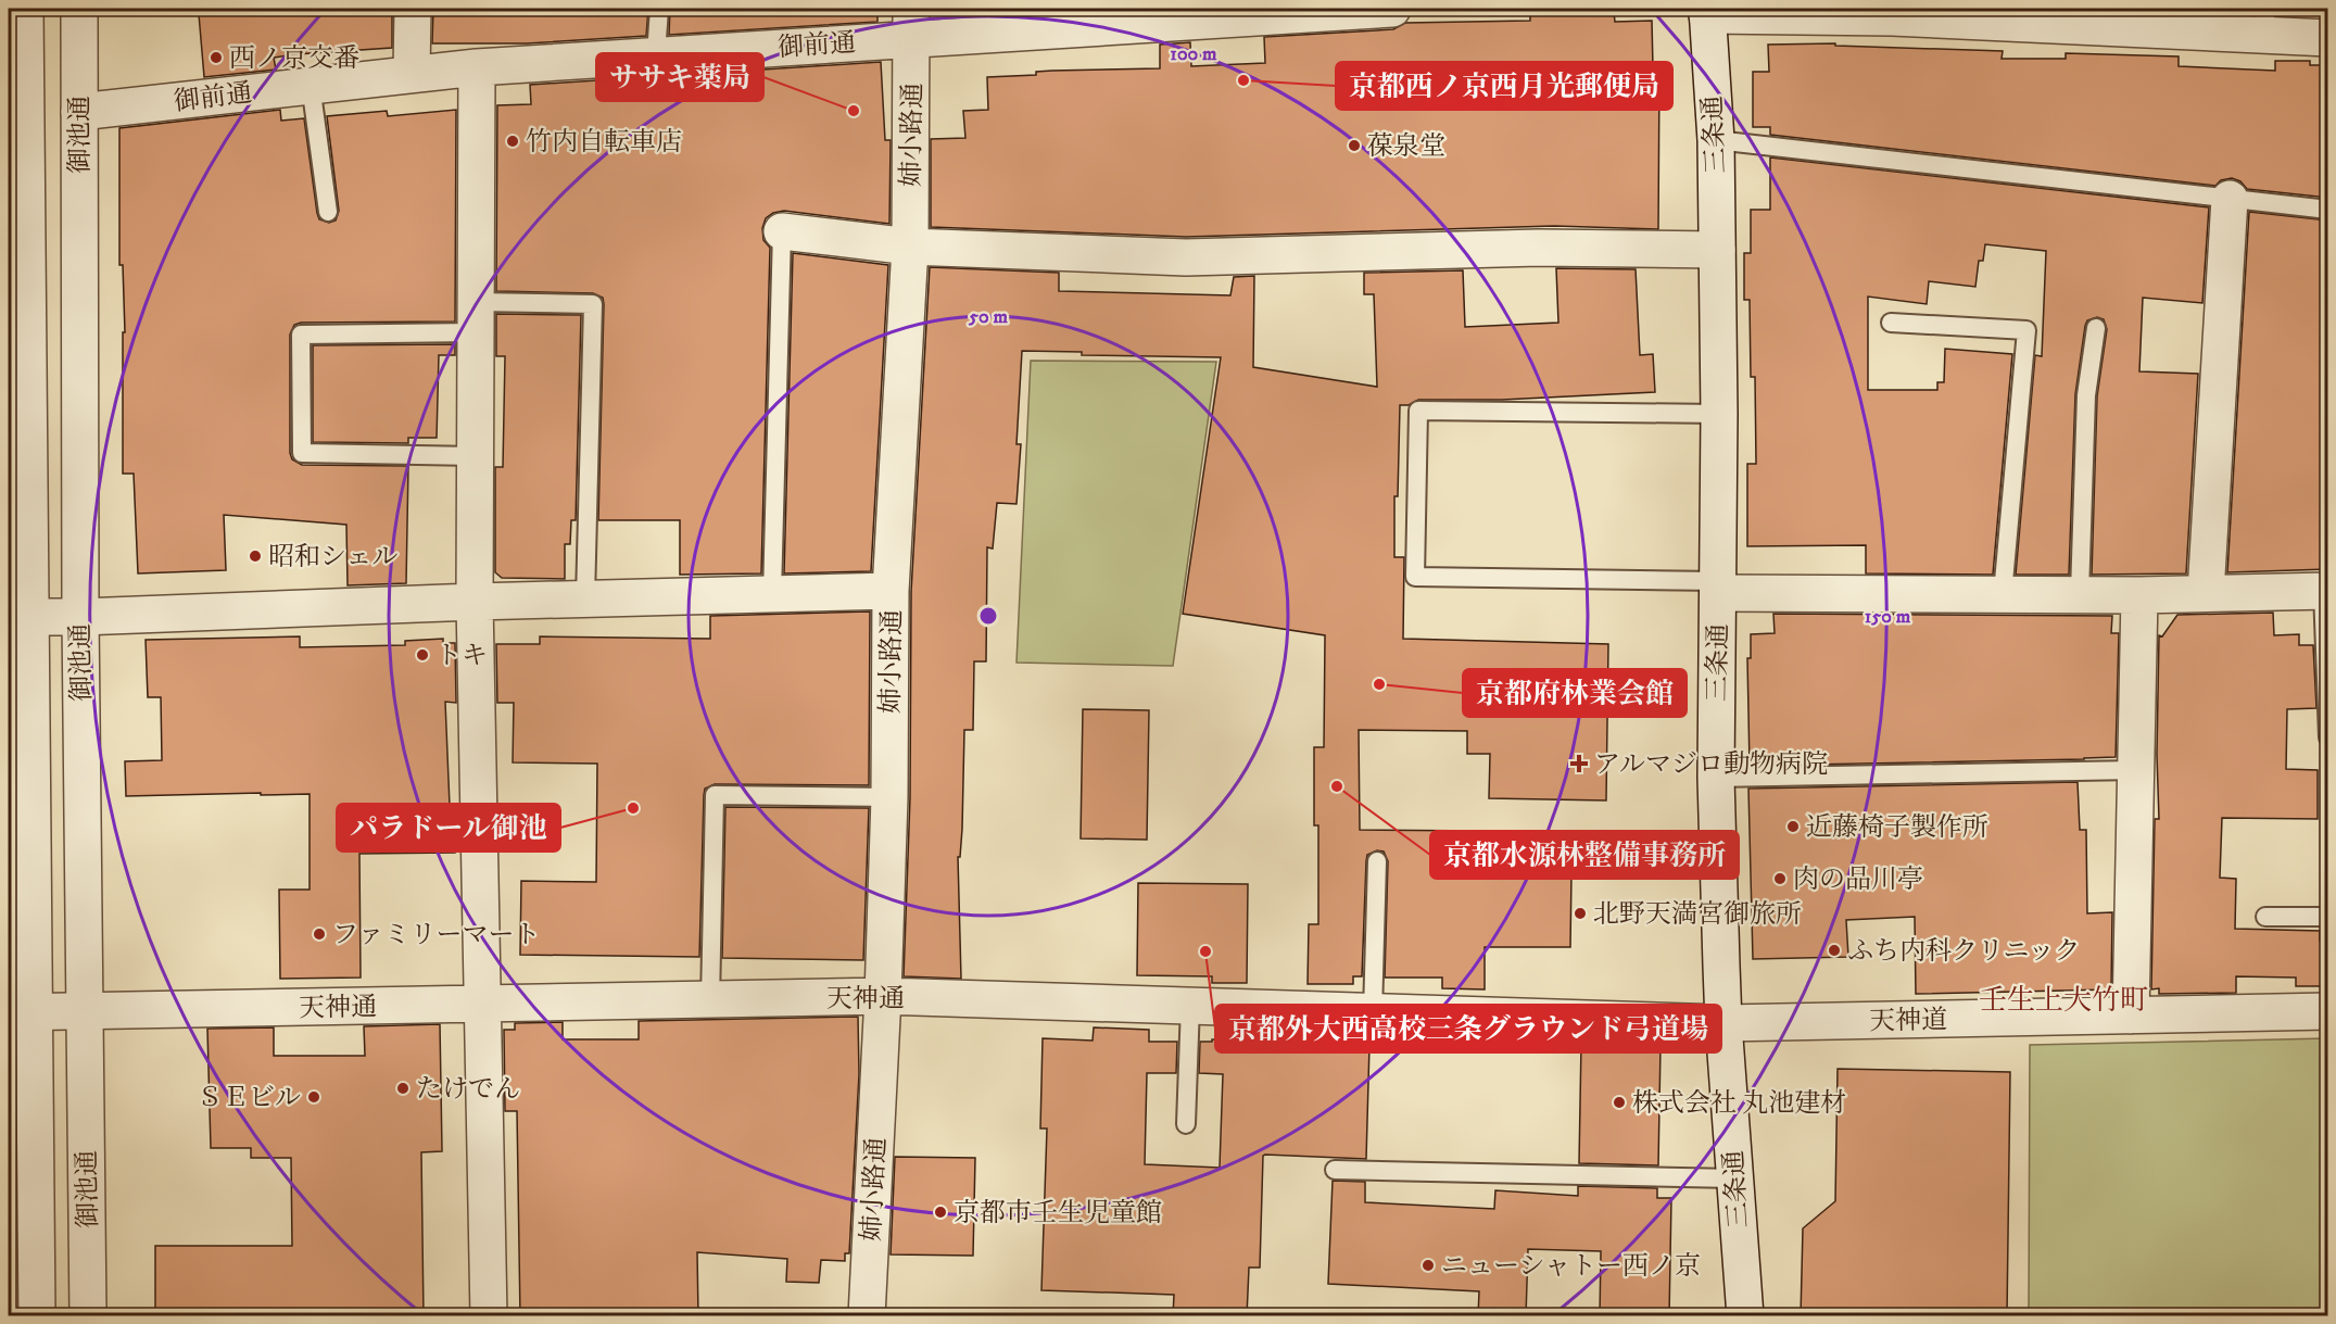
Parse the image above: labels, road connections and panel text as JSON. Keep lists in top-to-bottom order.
{
  "streets": {
    "street": [
      "御前通",
      "御池通",
      "姉小路通",
      "三条通",
      "天神通",
      "天神道"
    ]
  },
  "crossings": [
    ["御前通", "御池通"],
    ["御前通", "姉小路通"],
    ["御池通", "天神通"],
    ["姉小路通", "天神通"],
    ["三条通", "天神通"],
    ["三条通", "天神道"],
    ["天神通", "天神道"]
  ],
  "districts": ["壬生上大竹町"],
  "places": {
    "other": [
      "西ノ京交番",
      "京都西ノ京西月光郵便局",
      "ササキ薬局",
      "竹内自転車店",
      "葆泉堂",
      "昭和シェル",
      "トキ",
      "京都府林業会館",
      "京都水源林整備事務所",
      "パラドール御池",
      "近藤椅子製作所",
      "肉の品川亭",
      "北野天満宮御旅所",
      "ファミリーマート",
      "ふち内科クリニック",
      "京都外大西高校三条グラウンド弓道場",
      "たけでん",
      "ＳＥビル",
      "株式会社 丸池建材",
      "京都市壬生児童館",
      "ニューシャトー西ノ京"
    ],
    "health": ["アルマジロ動物病院"]
  },
  "rings": ["100 m", "50 m", "150 m"]
}
